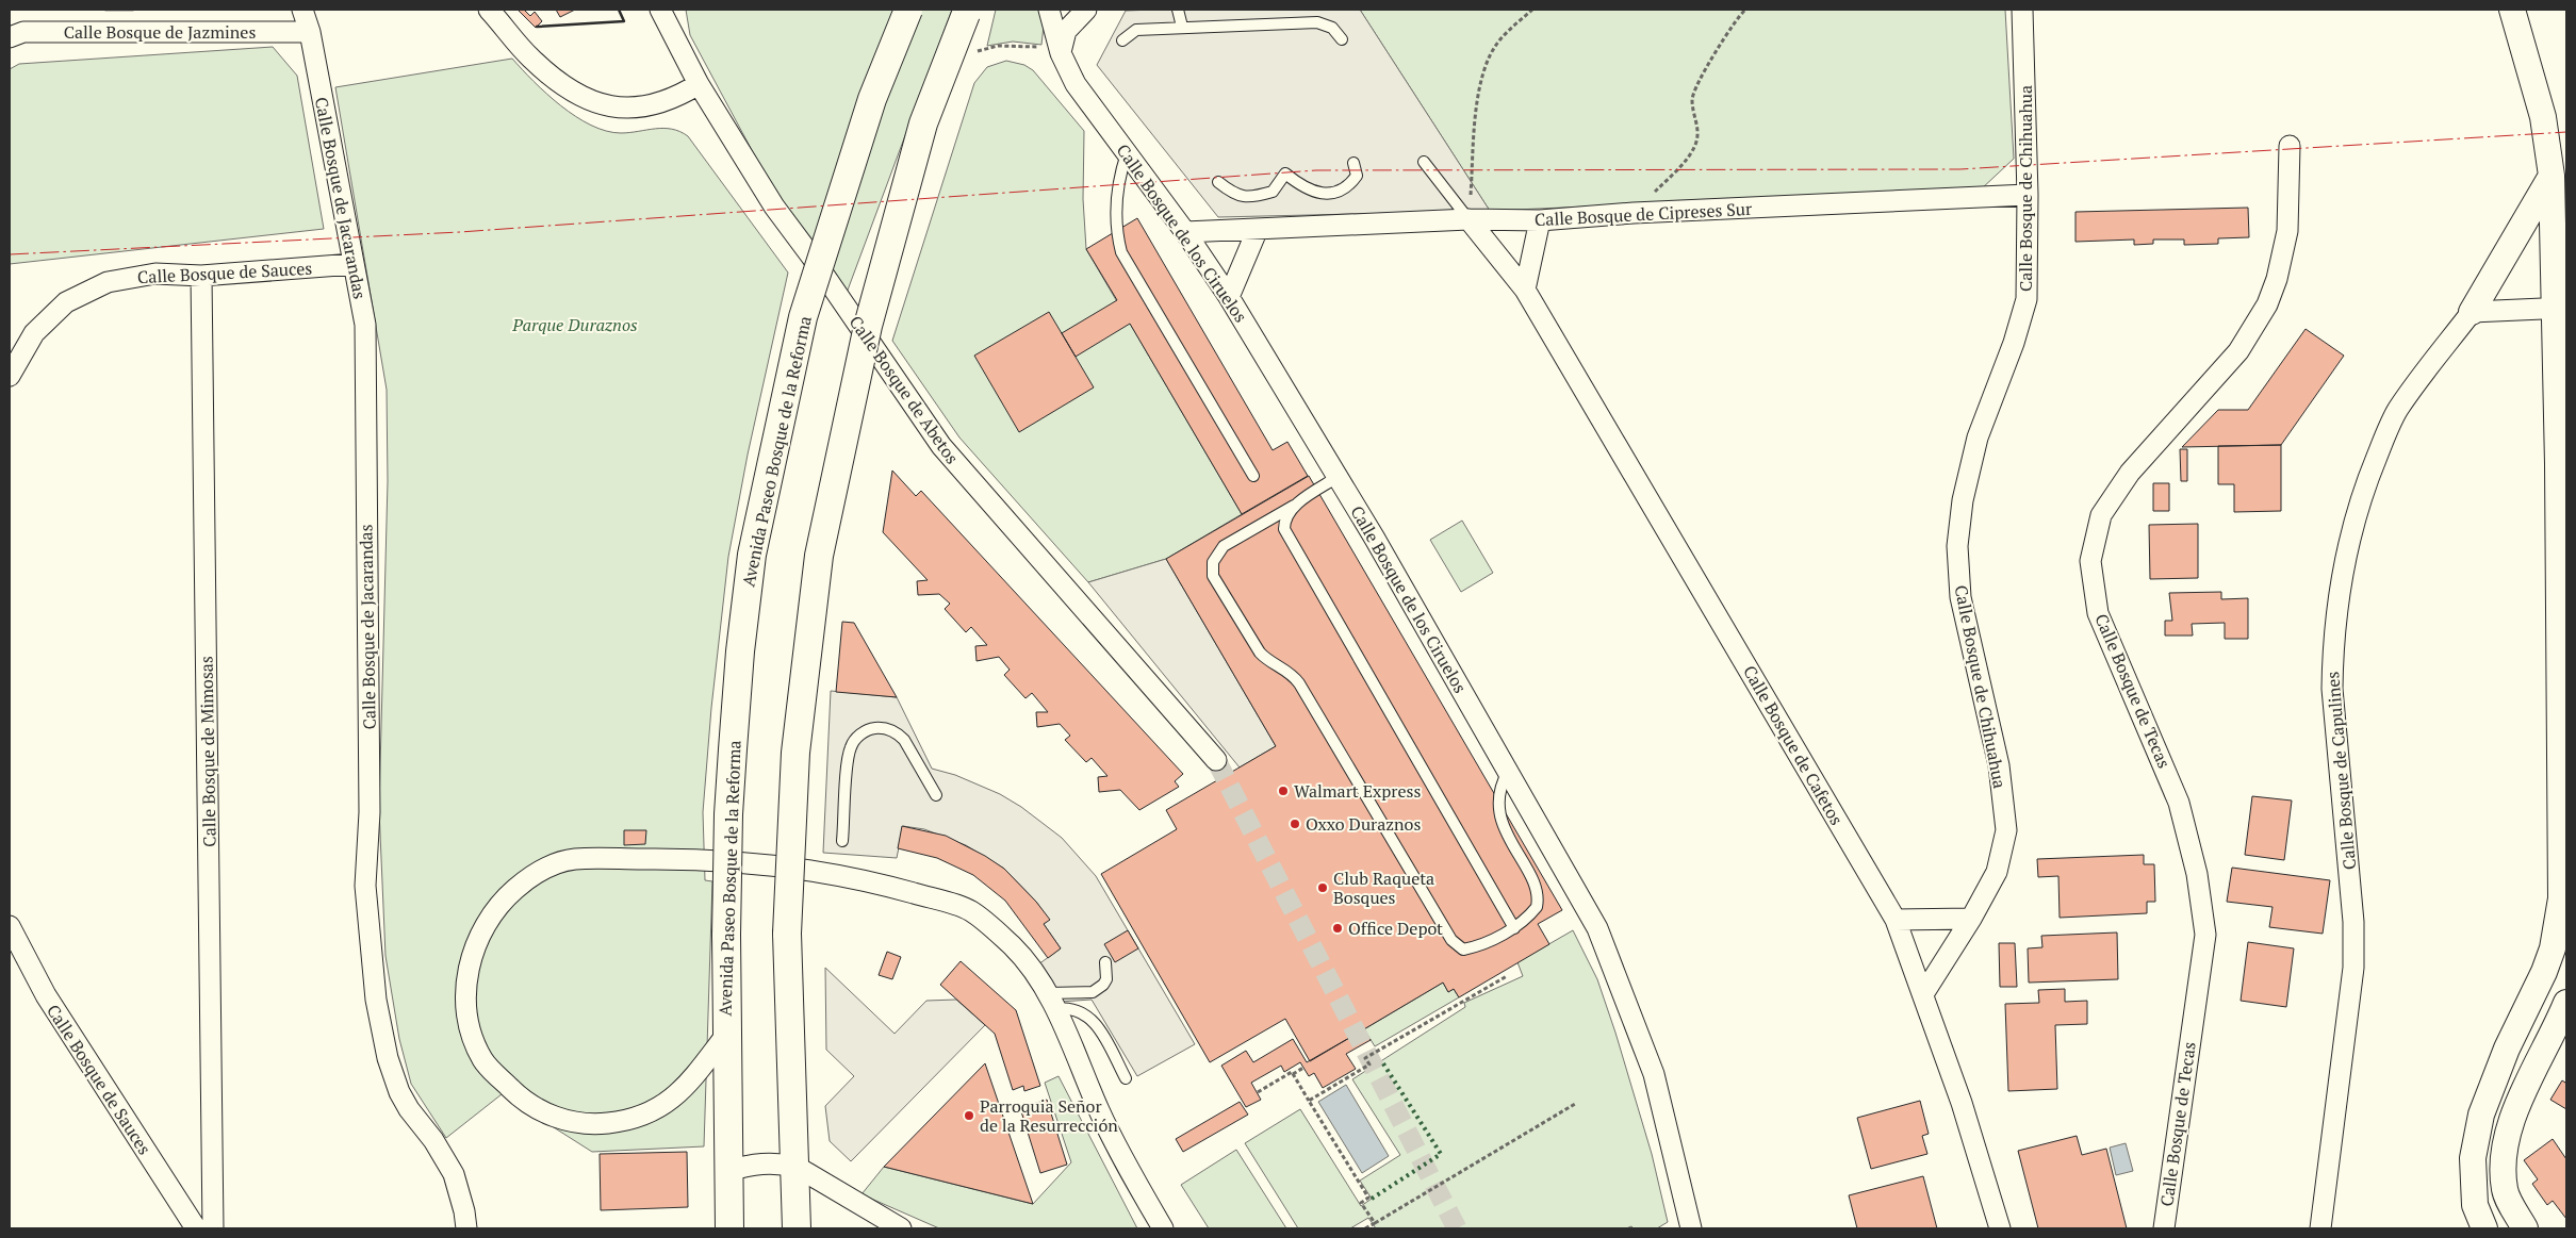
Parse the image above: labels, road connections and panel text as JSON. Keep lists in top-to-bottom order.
{
  "streets": {
    "main road": ["Avenida Paseo Bosque de la Reforma"],
    "street": [
      "Calle Bosque de Jazmines",
      "Calle Bosque de Chihuahua",
      "Calle Bosque de Jacarandas",
      "Calle Bosque de Cipreses Sur",
      "Calle Bosque de los Ciruelos",
      "Calle Bosque de Sauces",
      "Calle Bosque de Abetos",
      "Calle Bosque de Tecas",
      "Calle Bosque de Cafetos",
      "Calle Bosque de Mimosas",
      "Calle Bosque de Capulines"
    ]
  },
  "crossings": [
    ["Calle Bosque de Jazmines", "Calle Bosque de Jacarandas"],
    ["Calle Bosque de Chihuahua", "Calle Bosque de Cipreses Sur"],
    ["Calle Bosque de Chihuahua", "Calle Bosque de Cafetos"],
    ["Calle Bosque de Jacarandas", "Calle Bosque de Sauces"],
    ["Calle Bosque de Cipreses Sur", "Calle Bosque de los Ciruelos"],
    ["Calle Bosque de Cipreses Sur", "Calle Bosque de Cafetos"],
    ["Calle Bosque de Sauces", "Calle Bosque de Mimosas"]
  ],
  "parks": ["Parque Duraznos"],
  "places": [
    "Walmart Express",
    "Oxxo Duraznos",
    "Club Raqueta Bosques",
    "Office Depot",
    "Parroquia Señor de la Resurrección"
  ]
}
